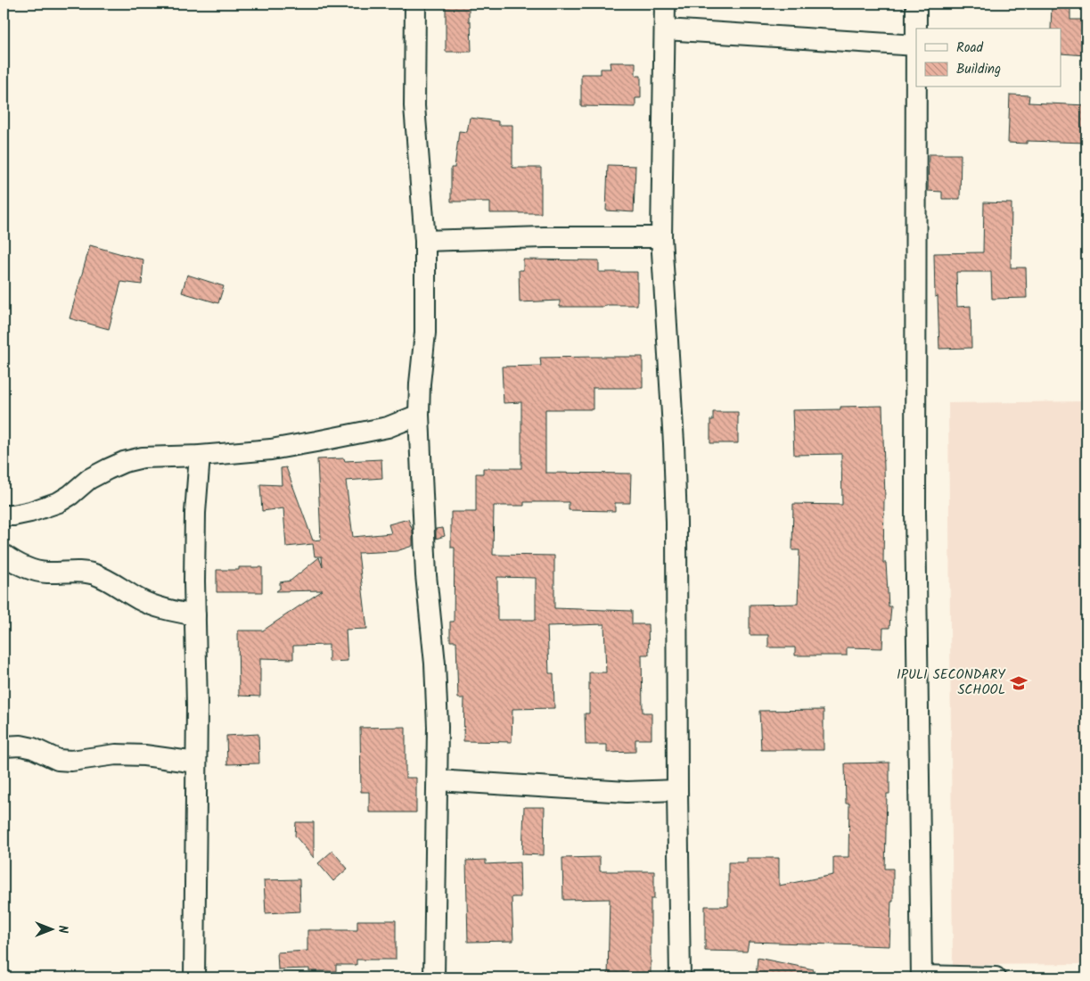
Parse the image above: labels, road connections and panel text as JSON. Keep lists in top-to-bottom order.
{
  "places": {
    "school or university": ["IPULI SECONDARY SCHOOL"]
  },
  "legend": ["Road", "Building"],
  "north": "right"
}
